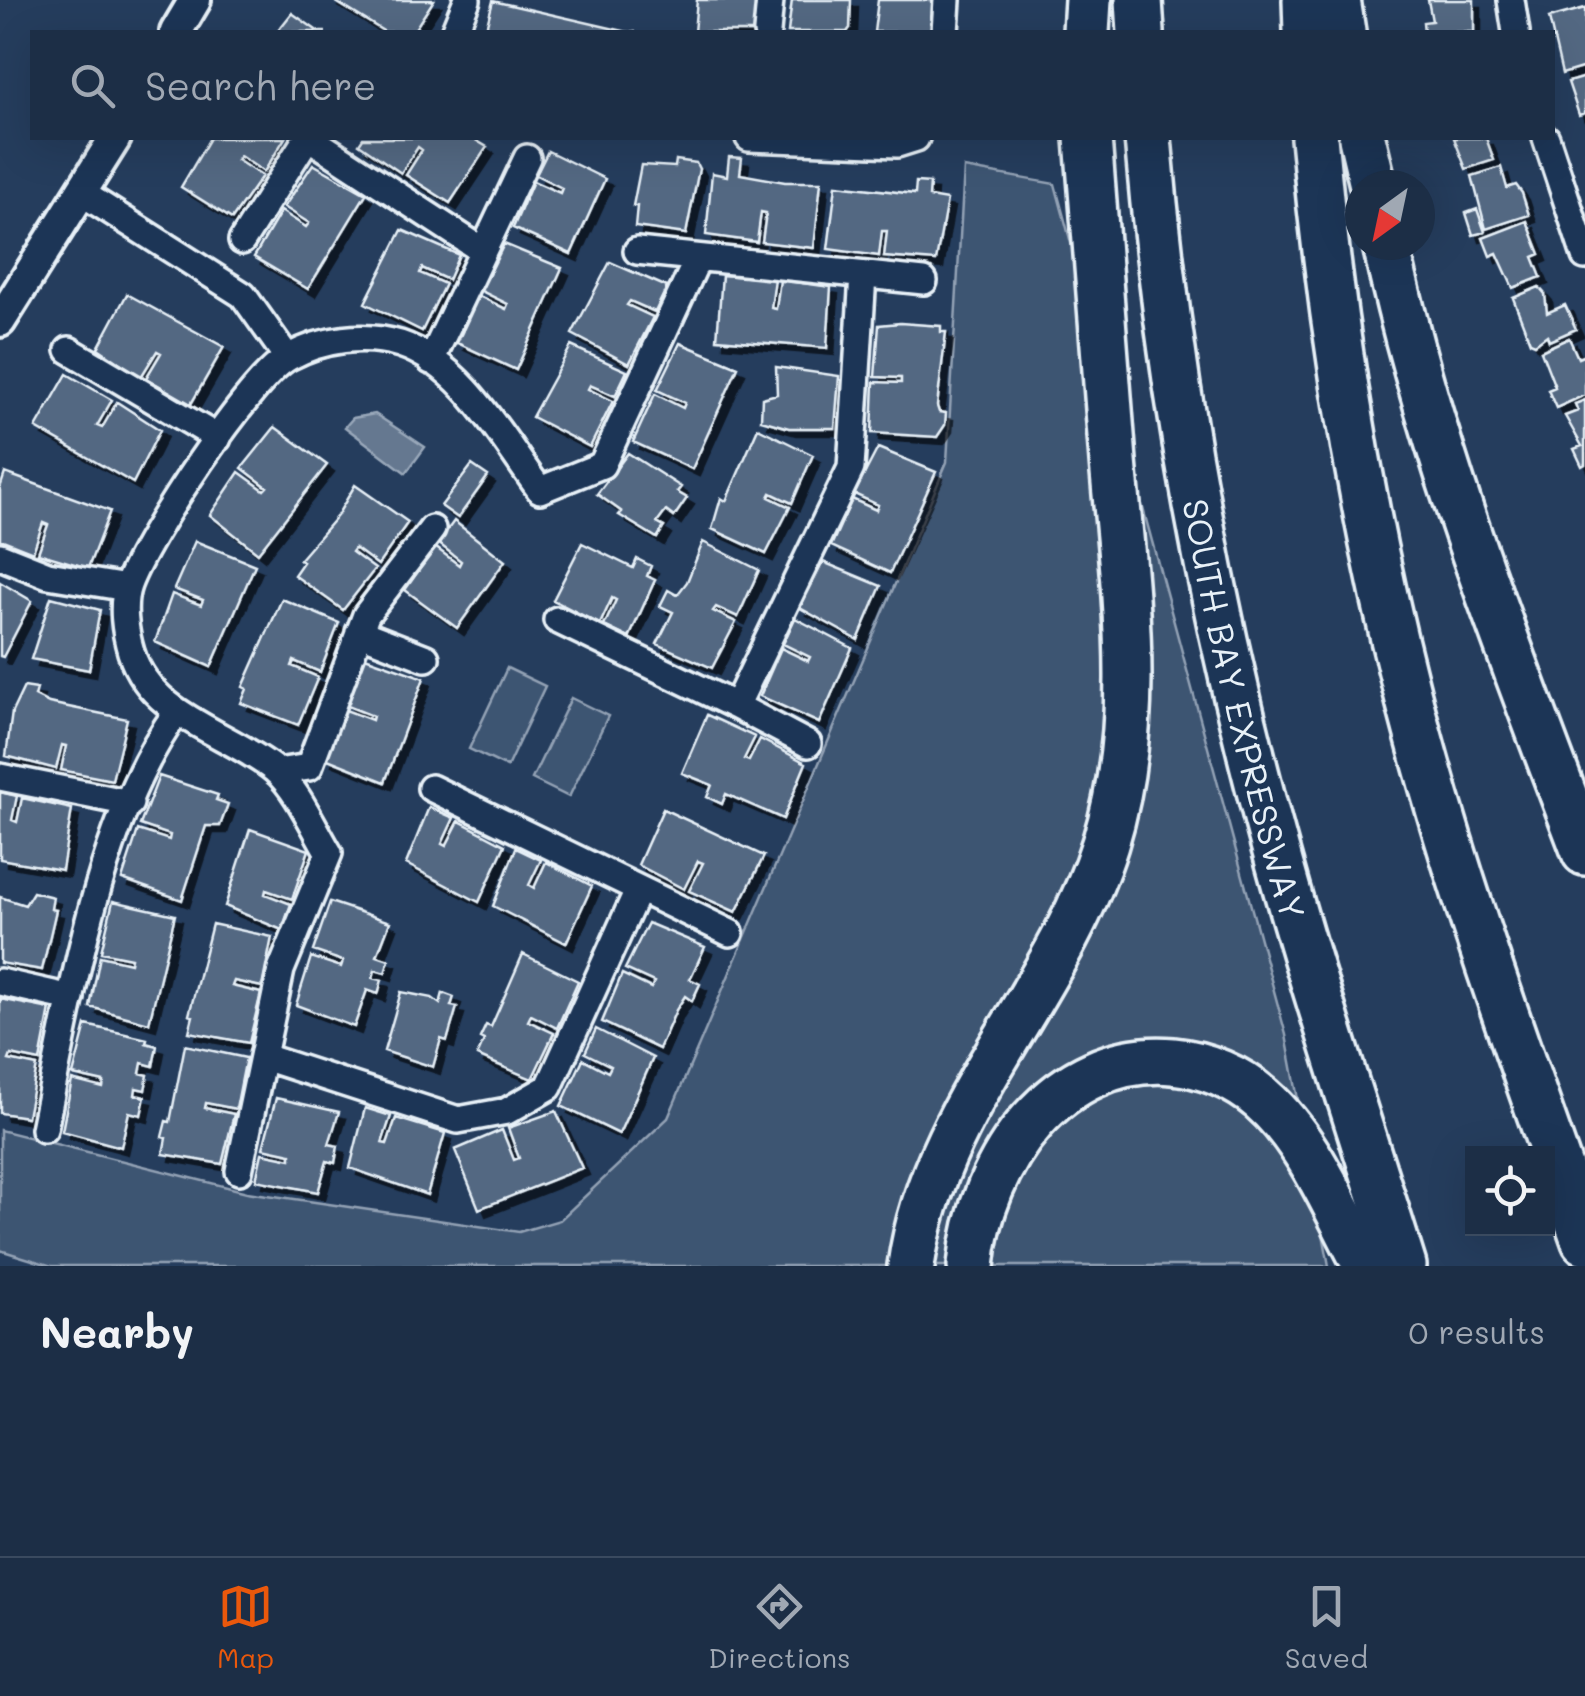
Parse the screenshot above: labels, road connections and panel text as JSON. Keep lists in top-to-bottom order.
{
  "streets": {
    "highway": ["SOUTH BAY EXPRESSWAY"]
  },
  "north": "bottom left",
  "page": {
    "search": "Search here",
    "heading": ["Nearby", "0 results"],
    "nav": ["Map", "Directions", "Saved"]
  }
}
